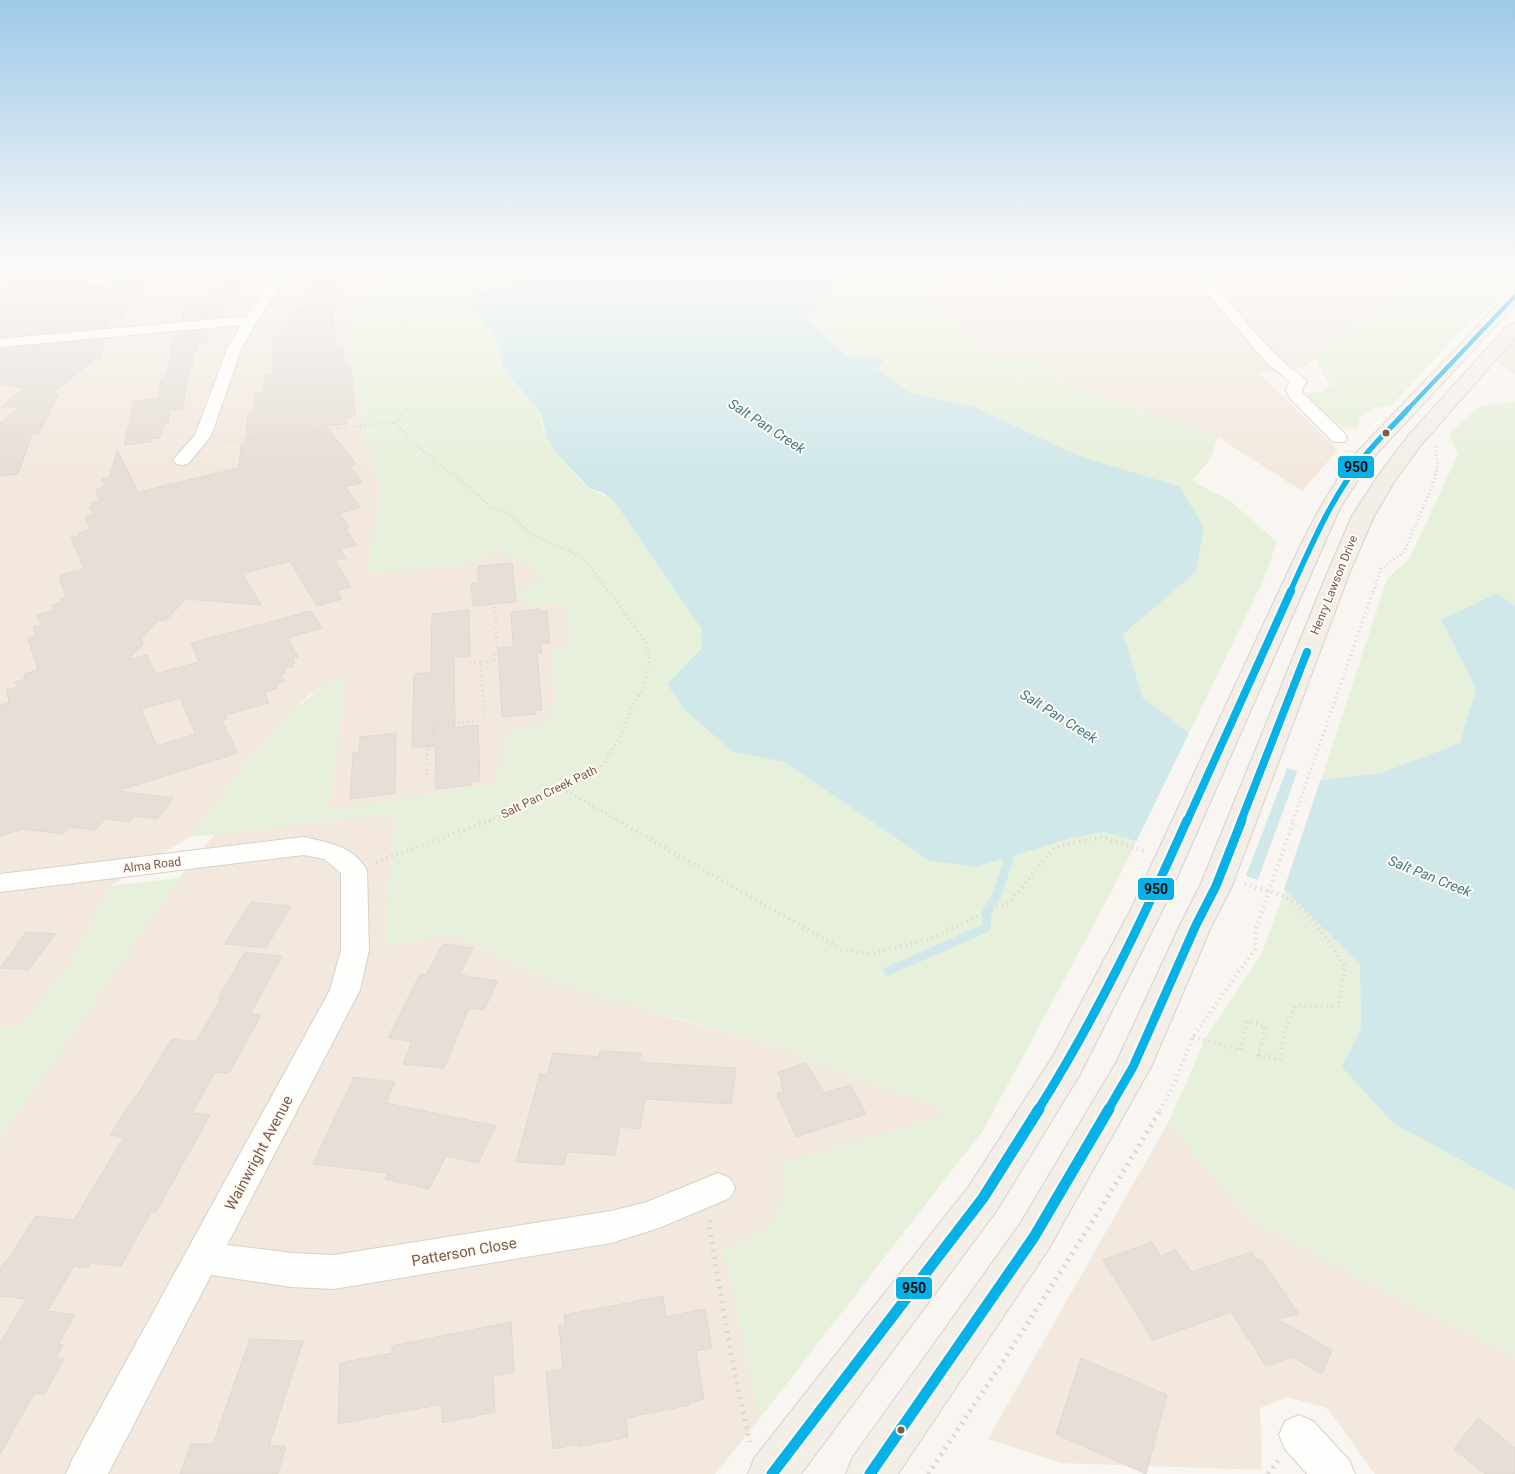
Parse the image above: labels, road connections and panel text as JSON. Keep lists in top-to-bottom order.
{
  "streets": {
    "main road": ["Henry Lawson Drive"],
    "street": ["Alma Road", "Wainwright Avenue", "Patterson Close"],
    "path": ["Salt Pan Creek Path"]
  },
  "crossings": [
    ["Salt Pan Creek Path", "Alma Road"],
    ["Salt Pan Creek Path", "Wainwright Avenue"],
    ["Alma Road", "Wainwright Avenue"],
    ["Wainwright Avenue", "Patterson Close"]
  ],
  "water": ["Salt Pan Creek"],
  "lines": ["transit line 950"]
}
